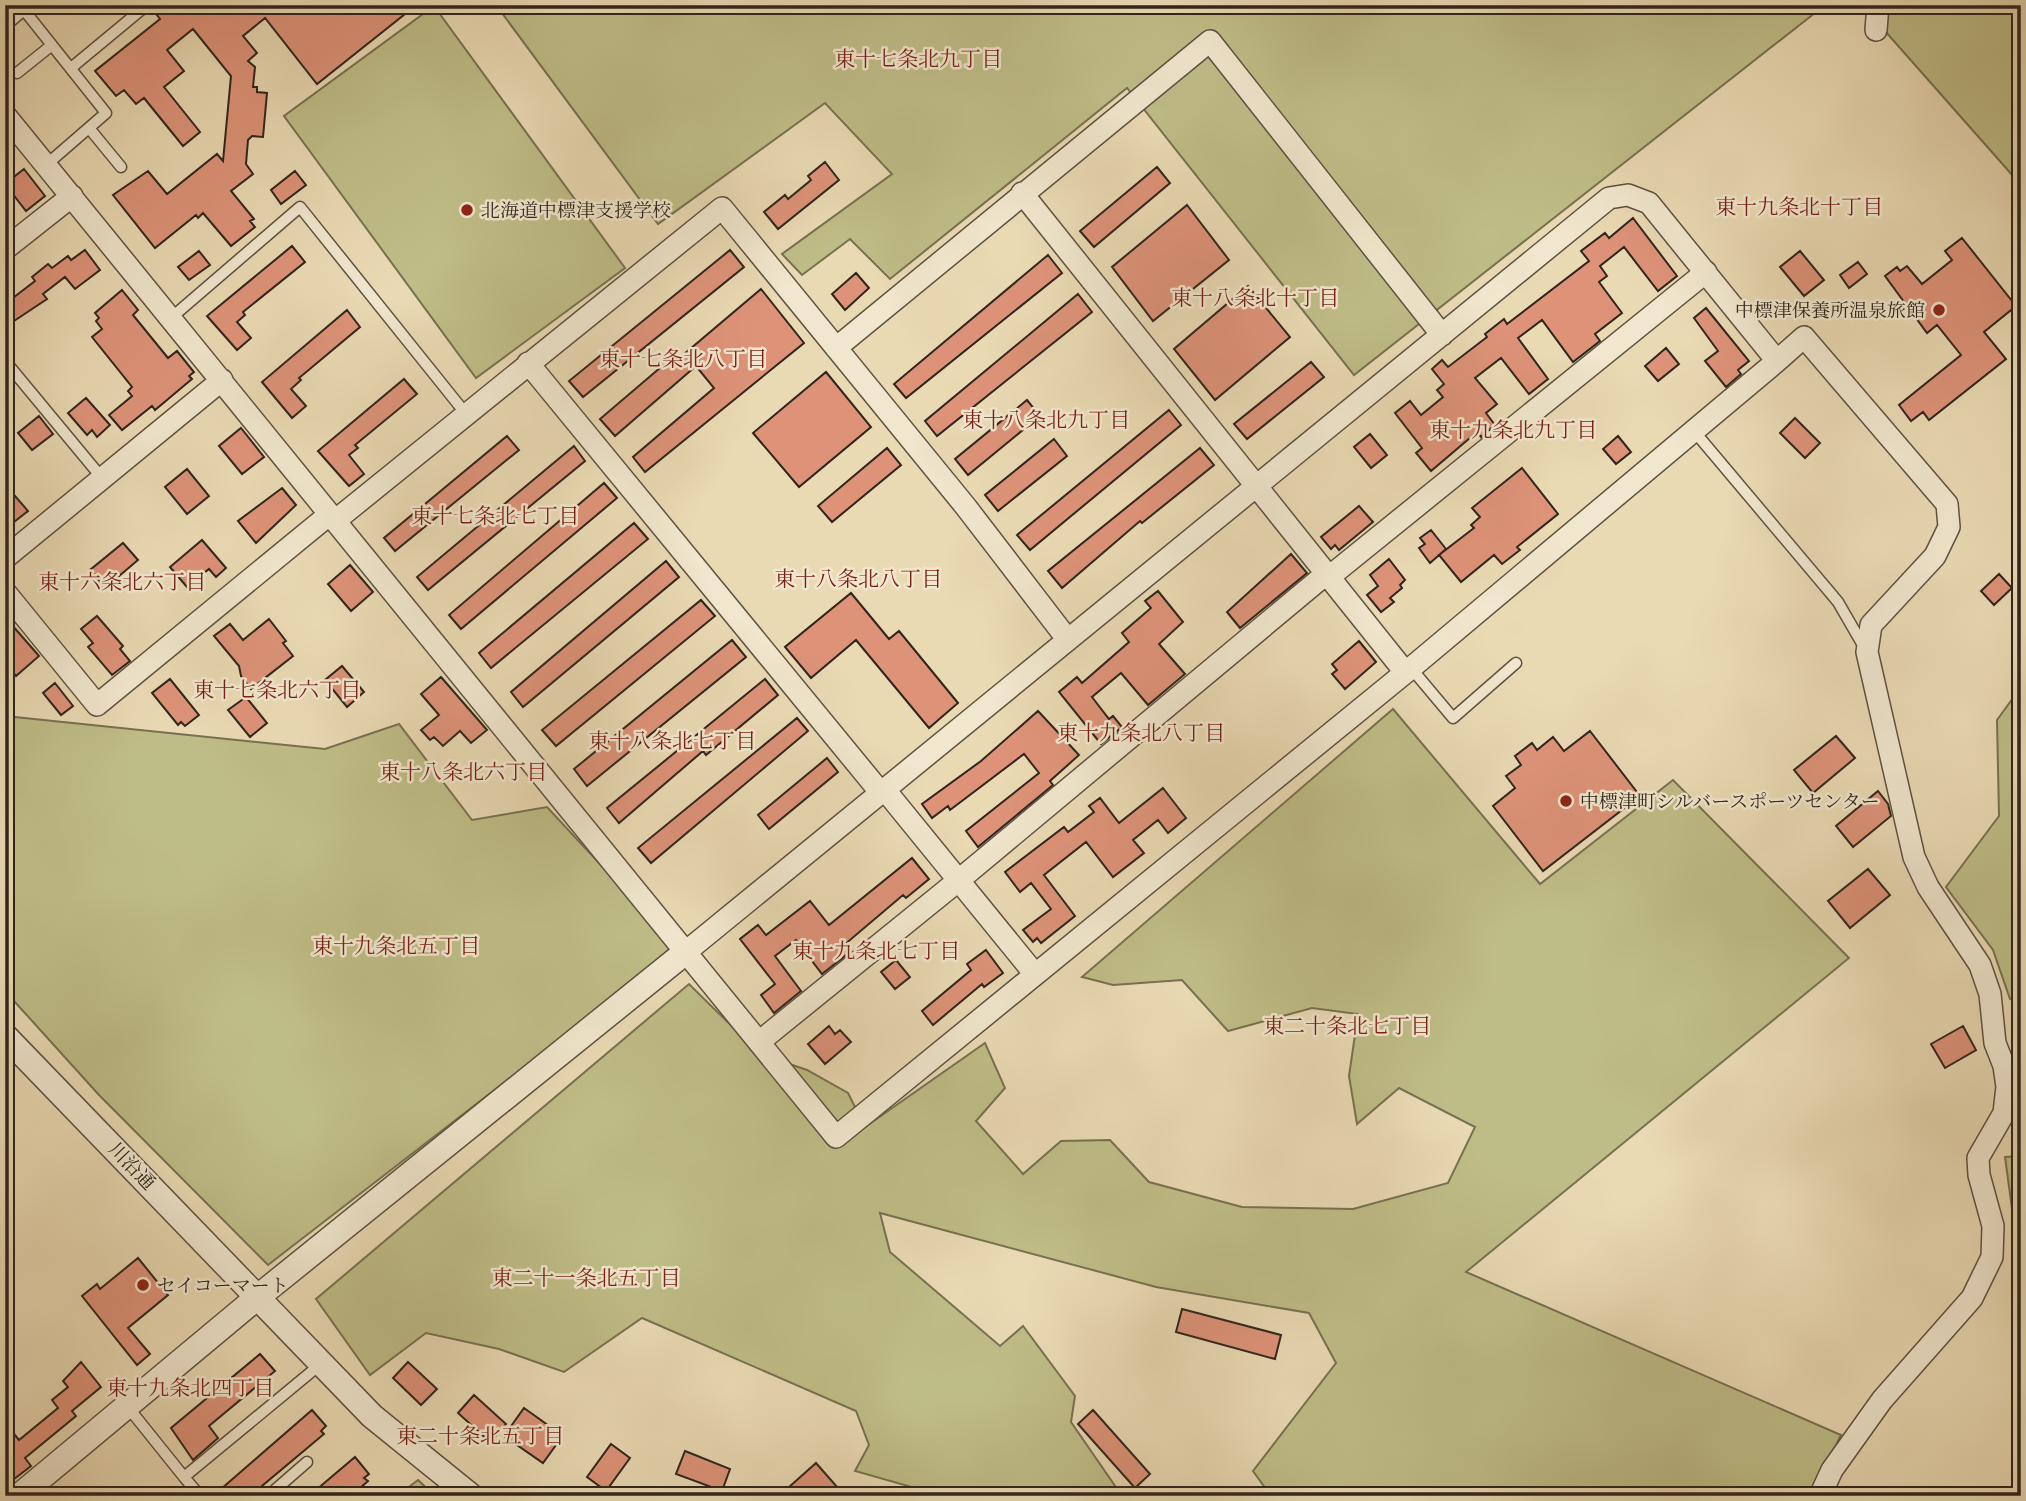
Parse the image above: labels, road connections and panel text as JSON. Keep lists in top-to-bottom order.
{
  "streets": {
    "street": ["川沿通"]
  },
  "districts": [
    "東十七条北九丁目",
    "東十九条北十丁目",
    "東十八条北十丁目",
    "東十七条北八丁目",
    "東十八条北九丁目",
    "東十九条北九丁目",
    "東十七条北七丁目",
    "東十八条北八丁目",
    "東十六条北六丁目",
    "東十七条北六丁目",
    "東十九条北八丁目",
    "東十八条北七丁目",
    "東十八条北六丁目",
    "東十九条北五丁目",
    "東十九条北七丁目",
    "東二十条北七丁目",
    "東二十一条北五丁目",
    "東十九条北四丁目",
    "東二十条北五丁目"
  ],
  "places": [
    "北海道中標津支援学校",
    "中標津保養所温泉旅館",
    "中標津町シルバースポーツセンター",
    "セイコーマート"
  ]
}
